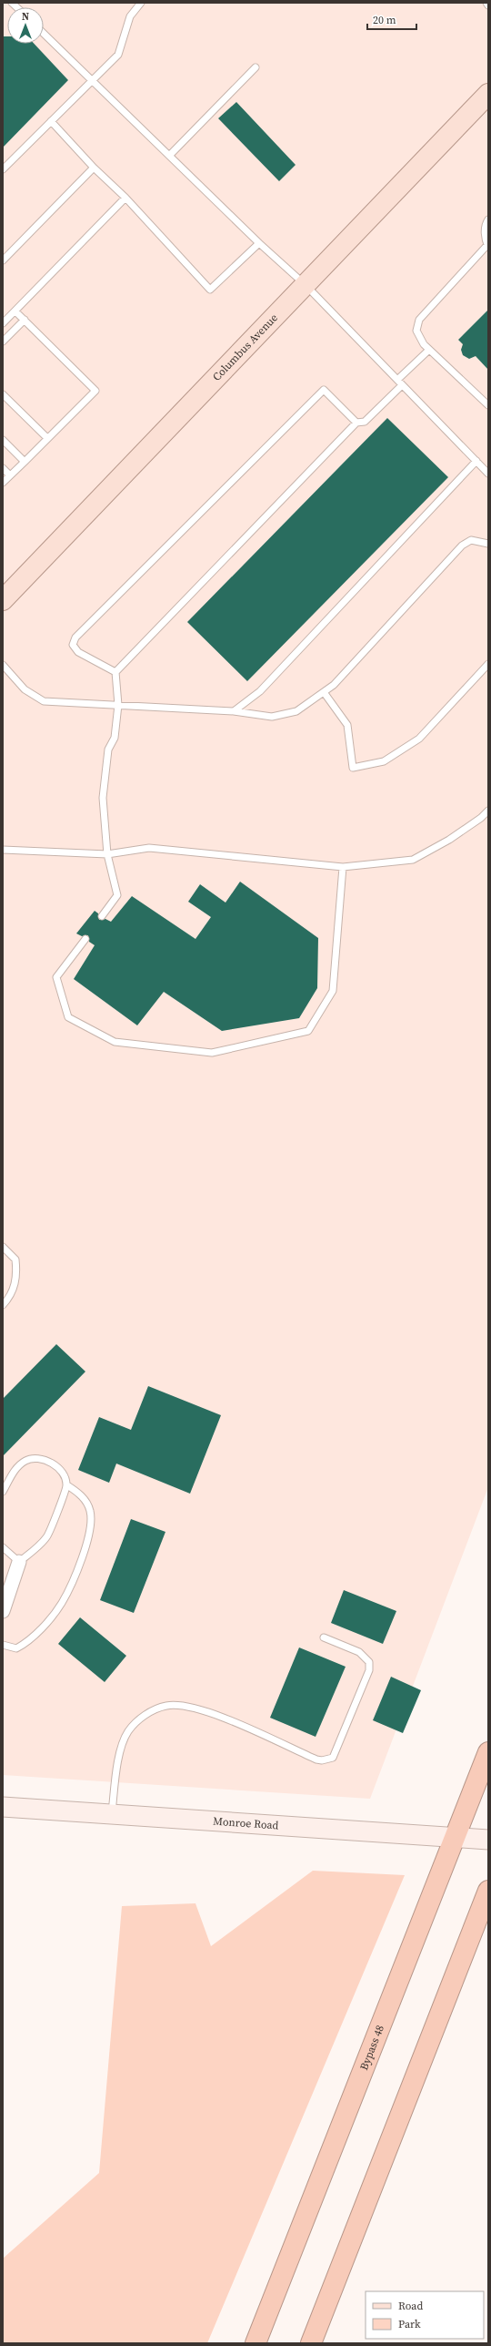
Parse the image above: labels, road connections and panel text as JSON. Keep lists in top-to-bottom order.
{
  "streets": {
    "highway": ["Bypass 48"],
    "main road": ["Columbus Avenue"],
    "street": ["Monroe Road"]
  },
  "crossings": [
    ["Monroe Road", "Bypass 48"]
  ],
  "legend": ["Road", "Park"],
  "scale_bar": "20 m",
  "north": "top"
}
